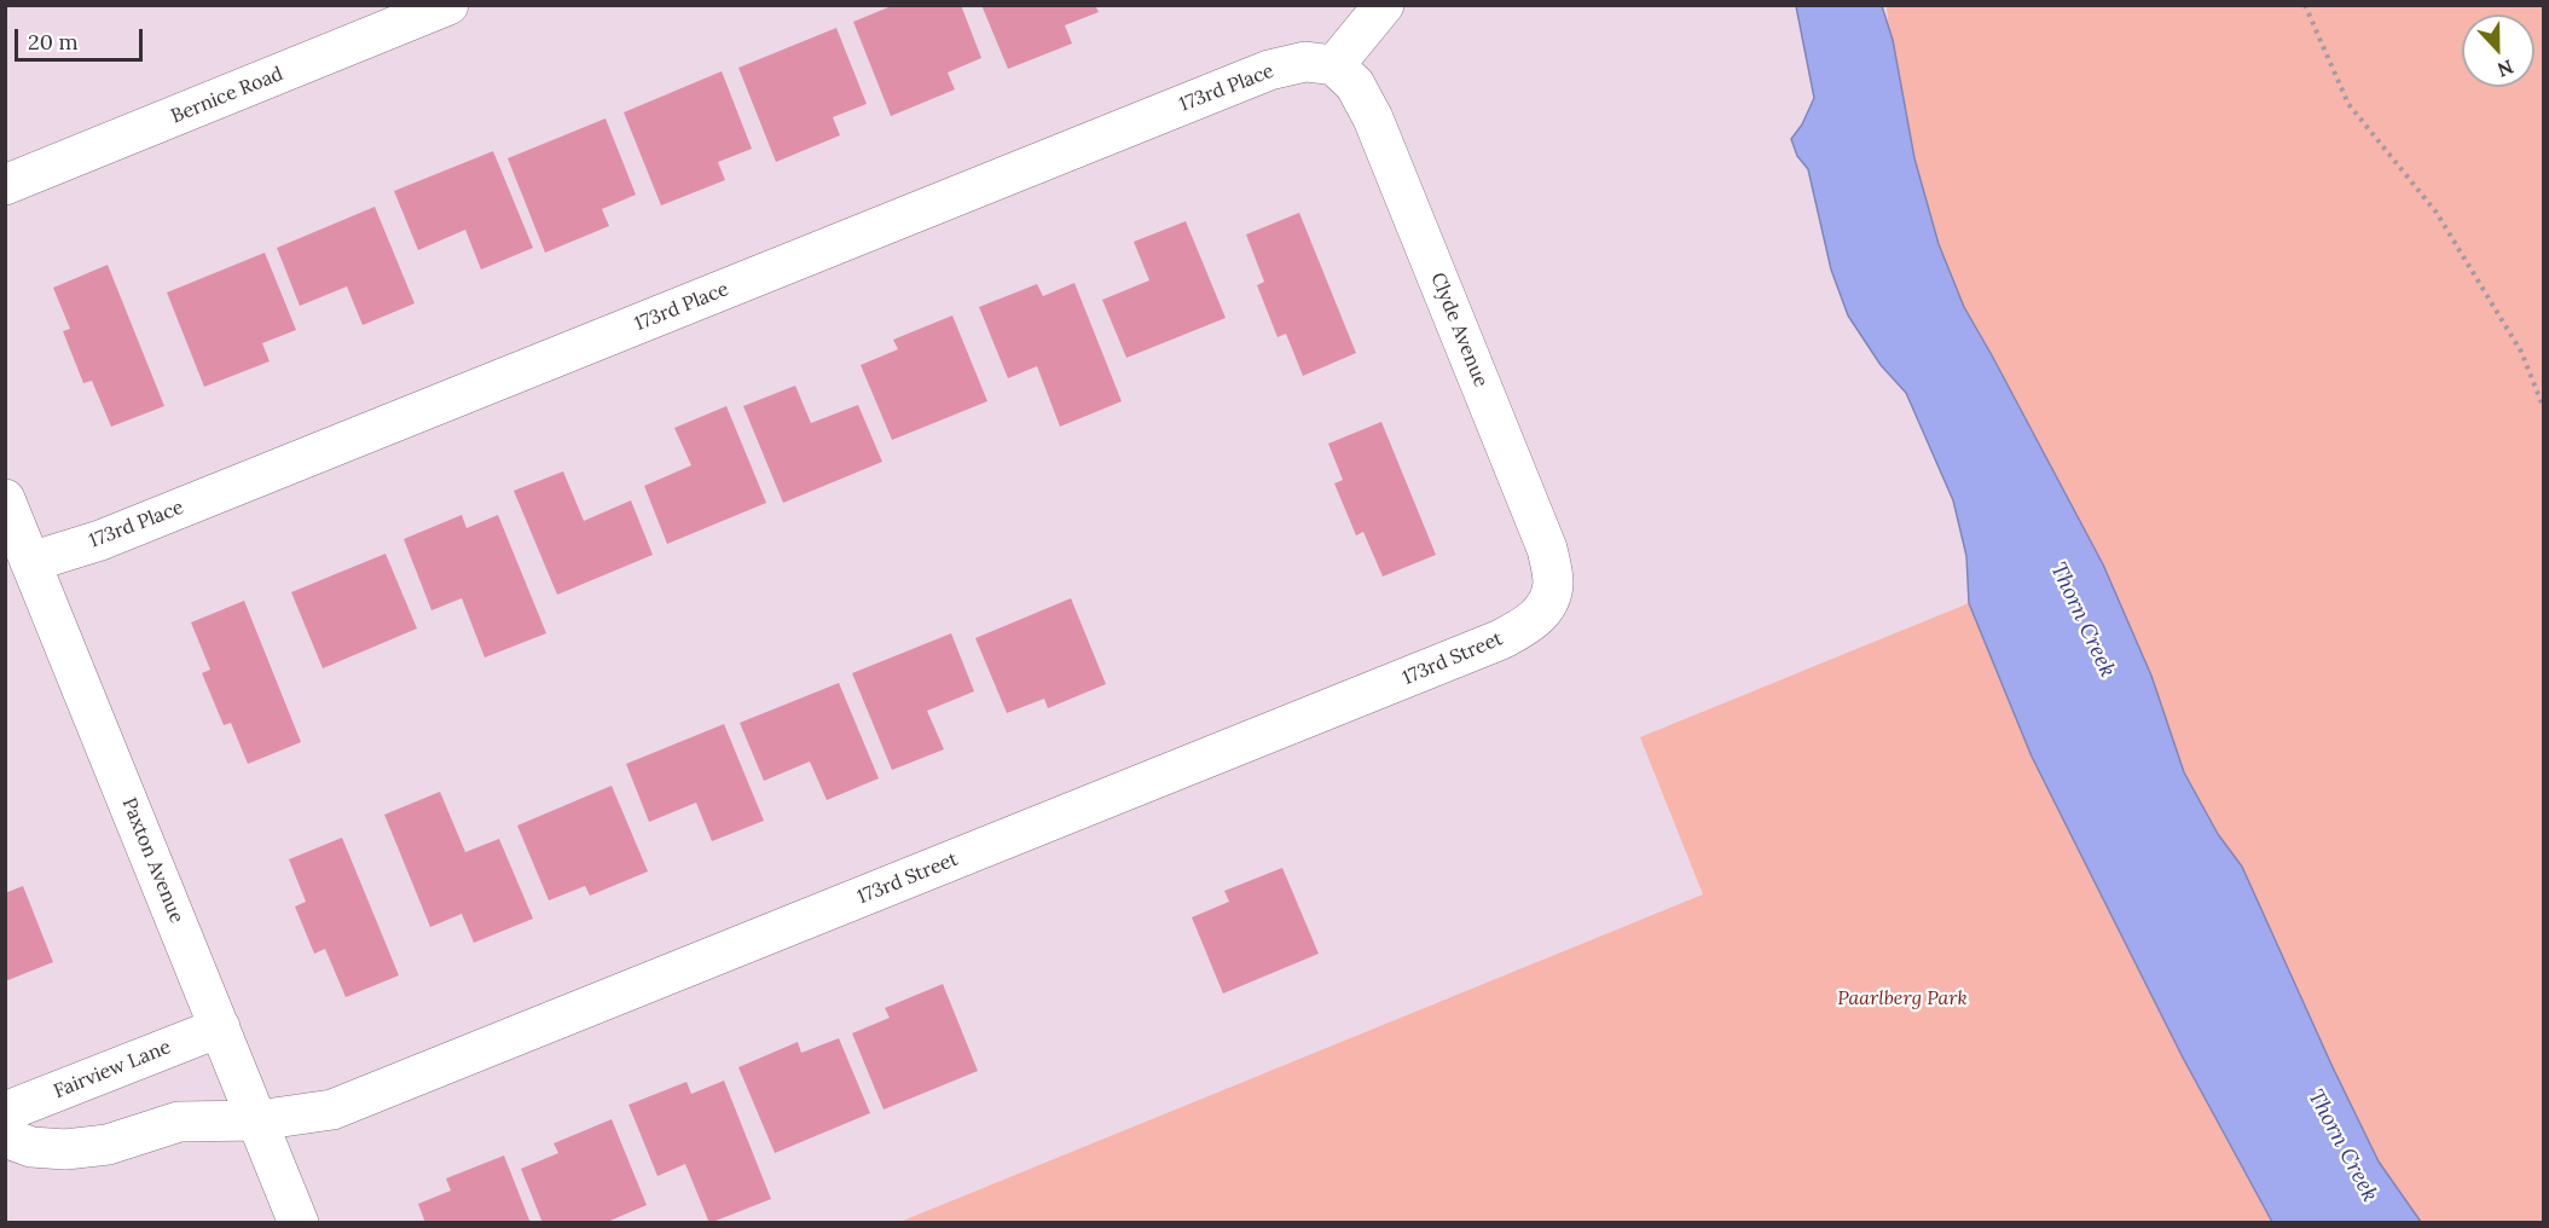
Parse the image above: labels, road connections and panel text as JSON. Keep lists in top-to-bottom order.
{
  "streets": {
    "street": [
      "173rd Place",
      "Bernice Road",
      "Clyde Avenue",
      "173rd Street",
      "Paxton Avenue",
      "Fairview Lane"
    ]
  },
  "crossings": [
    ["173rd Place", "Clyde Avenue"],
    ["173rd Place", "Paxton Avenue"],
    ["Clyde Avenue", "173rd Street"],
    ["173rd Street", "Paxton Avenue"],
    ["Paxton Avenue", "Fairview Lane"]
  ],
  "water": ["Thorn Creek"],
  "parks": ["Paarlberg Park"],
  "scale_bar": "20 m",
  "north": "bottom"
}
